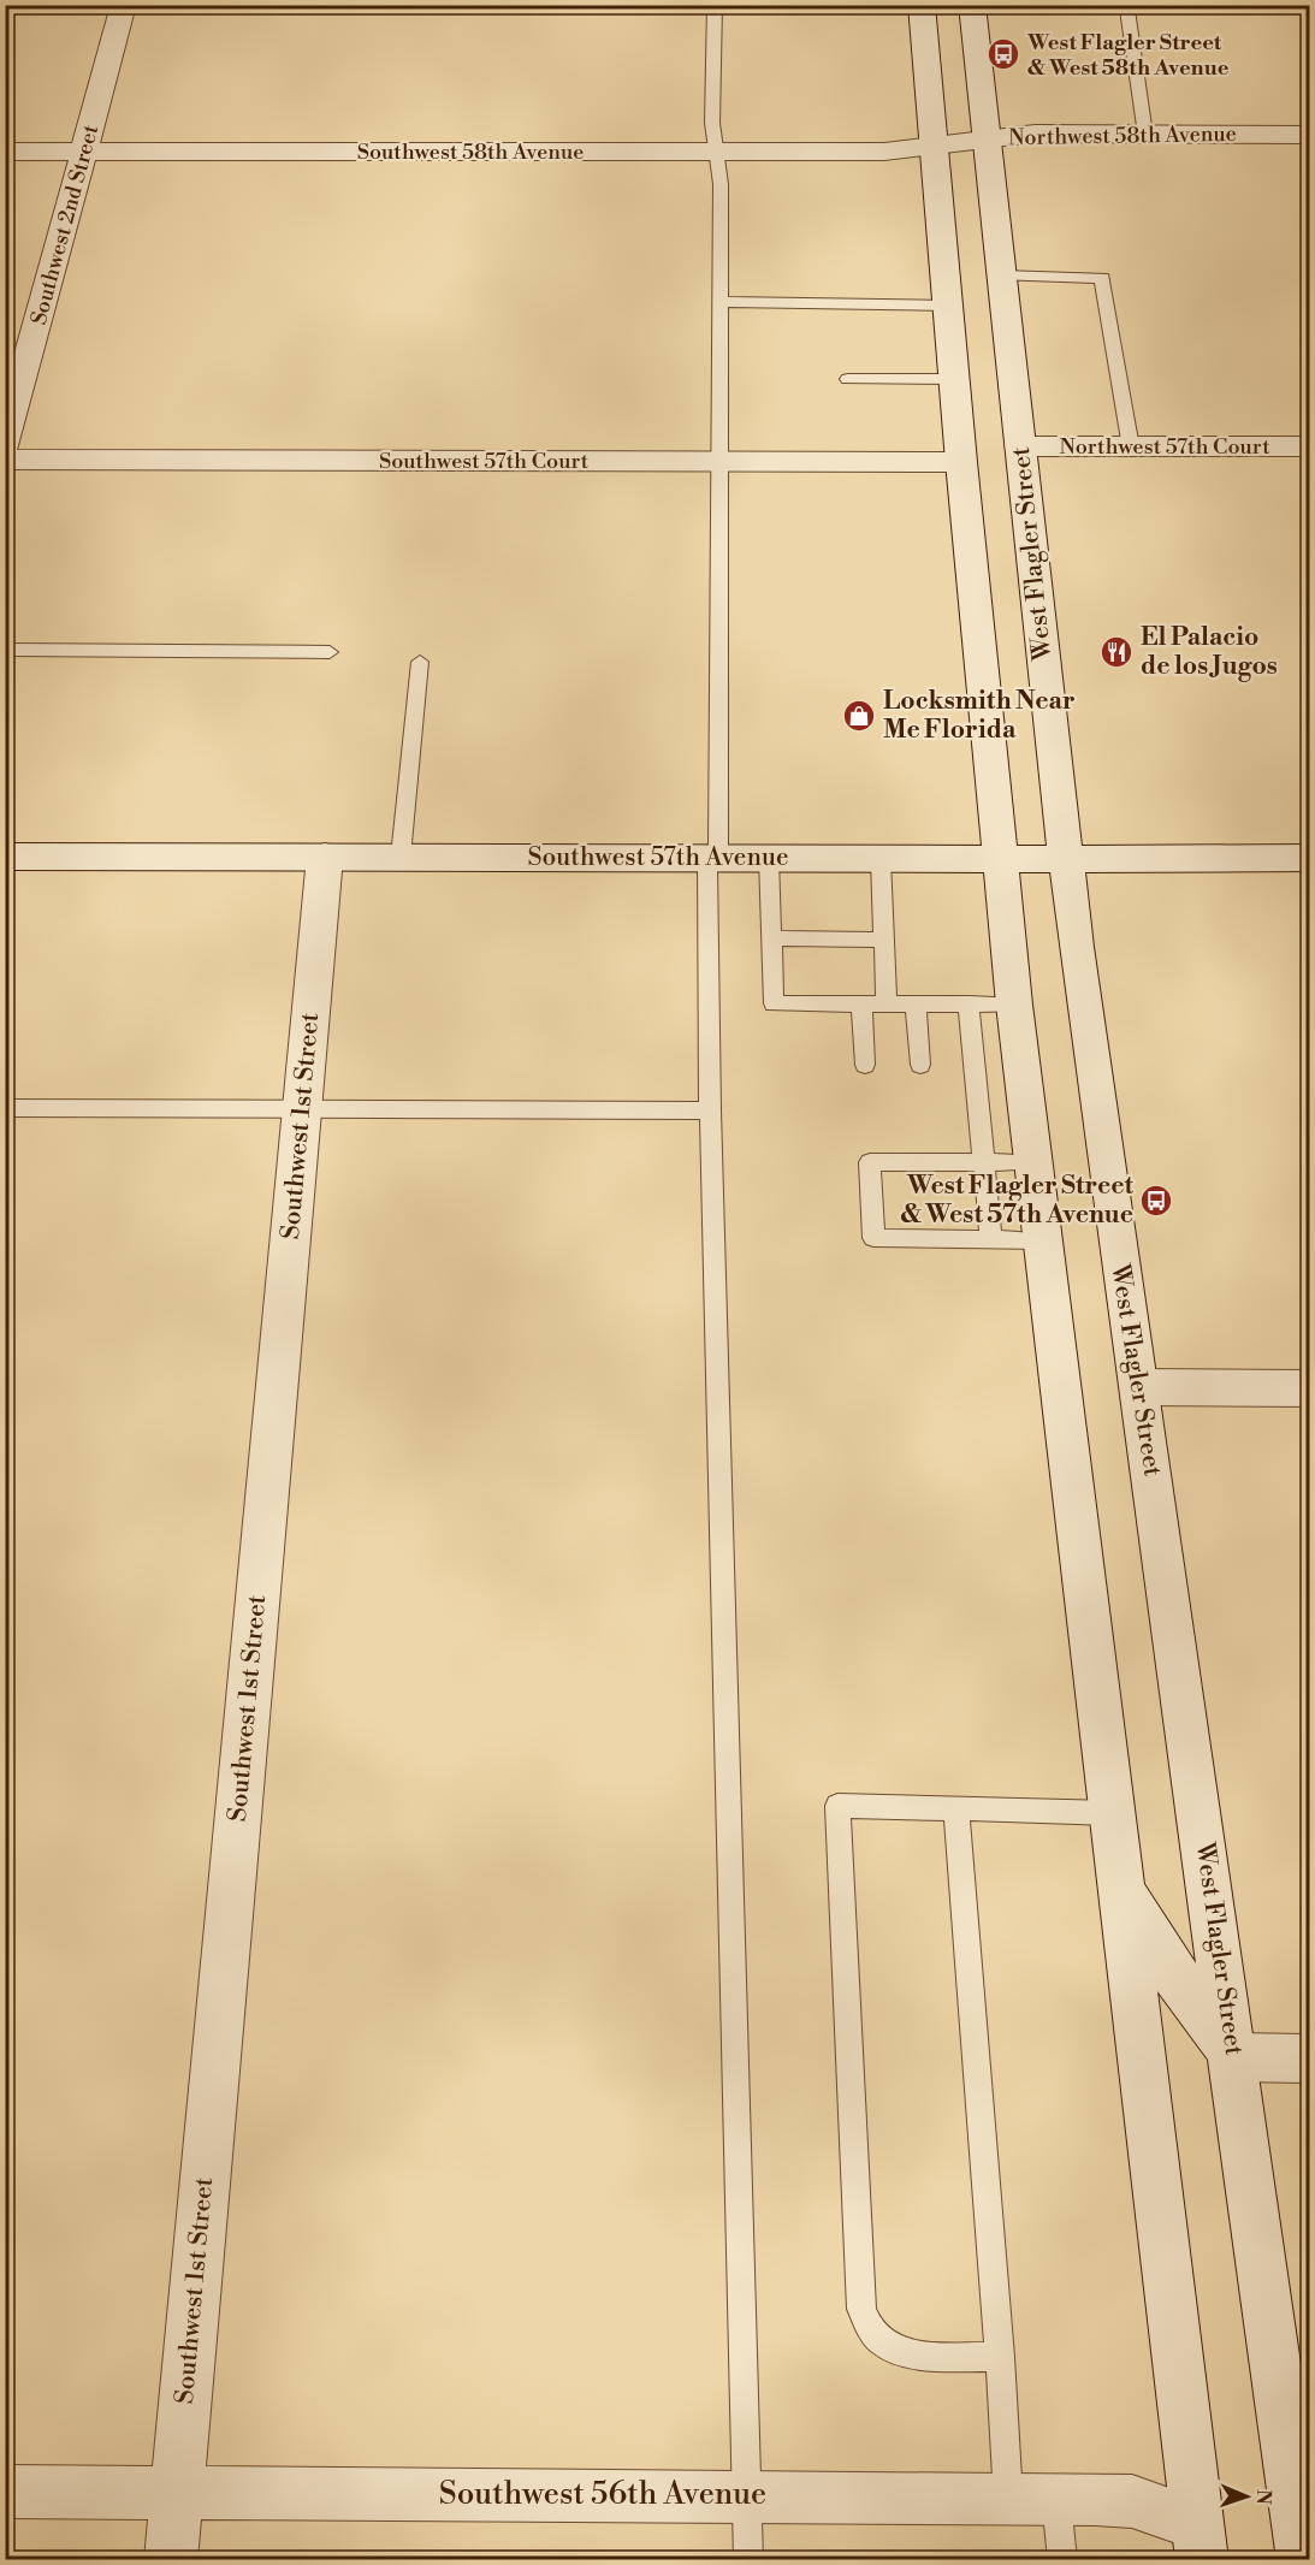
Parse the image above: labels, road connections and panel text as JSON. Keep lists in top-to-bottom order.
{
  "streets": {
    "main road": [
      "Northwest 58th Avenue",
      "Southwest 58th Avenue",
      "Southwest 2nd Street",
      "Northwest 57th Court",
      "Southwest 57th Court",
      "West Flagler Street",
      "Southwest 57th Avenue",
      "Southwest 1st Street",
      "Southwest 56th Avenue"
    ]
  },
  "crossings": [
    ["Northwest 58th Avenue", "Southwest 58th Avenue"],
    ["Northwest 58th Avenue", "West Flagler Street"],
    ["Southwest 58th Avenue", "Southwest 2nd Street"],
    ["Northwest 57th Court", "West Flagler Street"],
    ["West Flagler Street", "Southwest 57th Avenue"],
    ["Southwest 57th Avenue", "Southwest 1st Street"],
    ["Southwest 1st Street", "Southwest 56th Avenue"]
  ],
  "places": {
    "bus stop": ["West Flagler Street & West 58th Avenue", "West Flagler Street & West 57th Avenue"],
    "restaurant": ["El Palacio de los Jugos"],
    "shop": ["Locksmith Near Me Florida"]
  },
  "north": "right"
}
